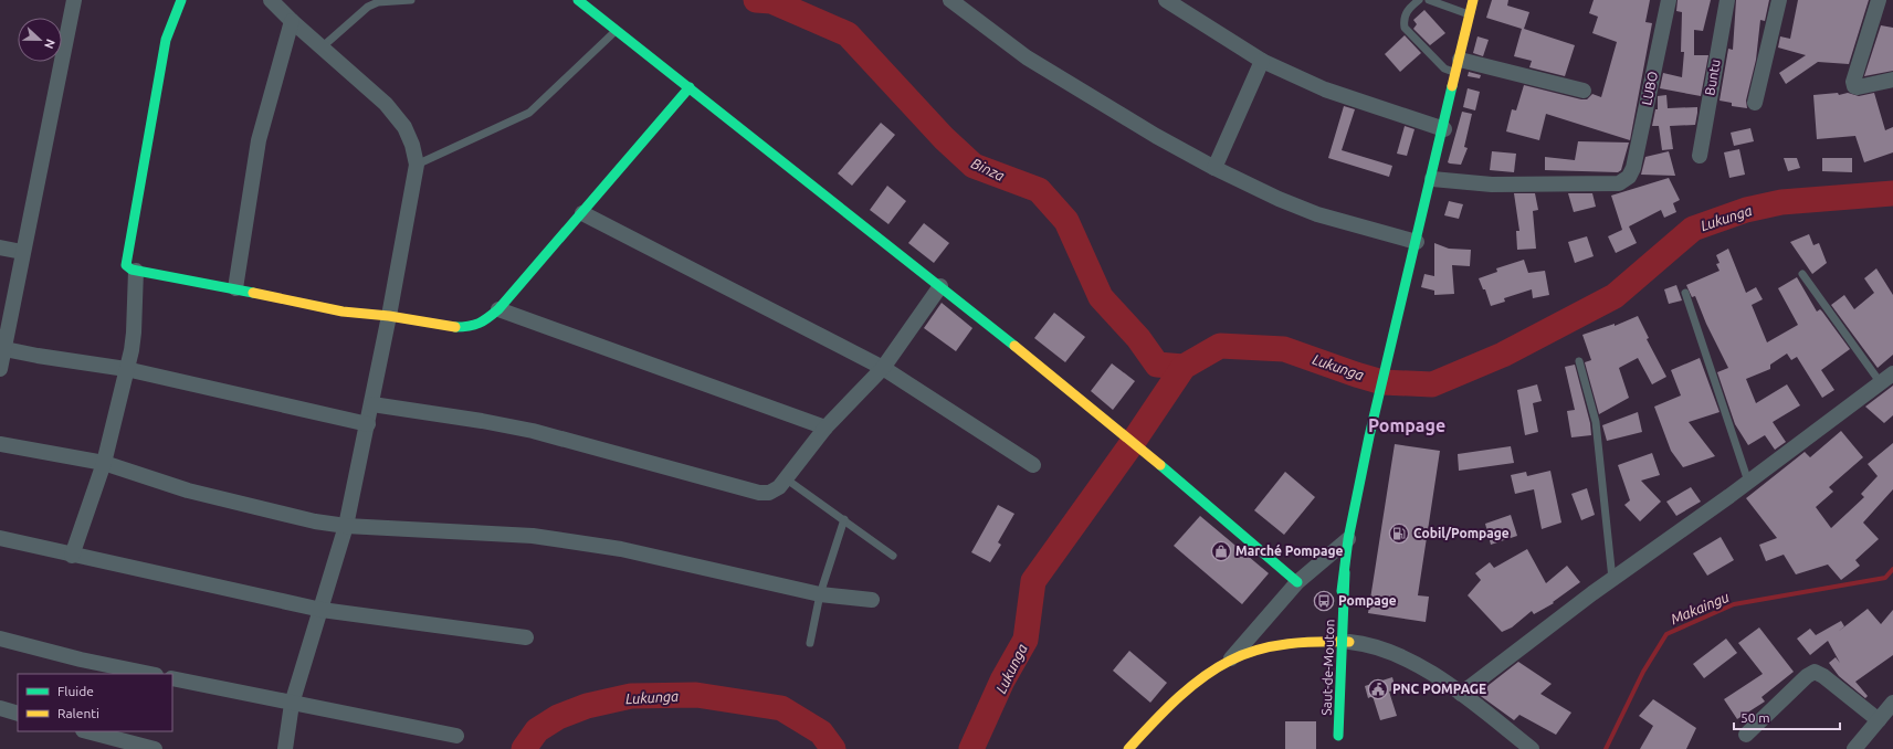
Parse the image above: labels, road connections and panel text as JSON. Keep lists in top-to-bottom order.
{
  "streets": {
    "street": ["Buntu", "LUBO", "Saut-de-Mouton"]
  },
  "districts": ["Pompage"],
  "water": ["Binza", "Lukunga", "Makaingu"],
  "places": {
    "fuel station": ["Cobil/Pompage"],
    "shop": ["Marché Pompage"],
    "bus stop": ["Pompage"],
    "public building": ["PNC POMPAGE"]
  },
  "legend": ["Fluide", "Ralenti"],
  "scale_bar": "50 m",
  "north": "right"
}
